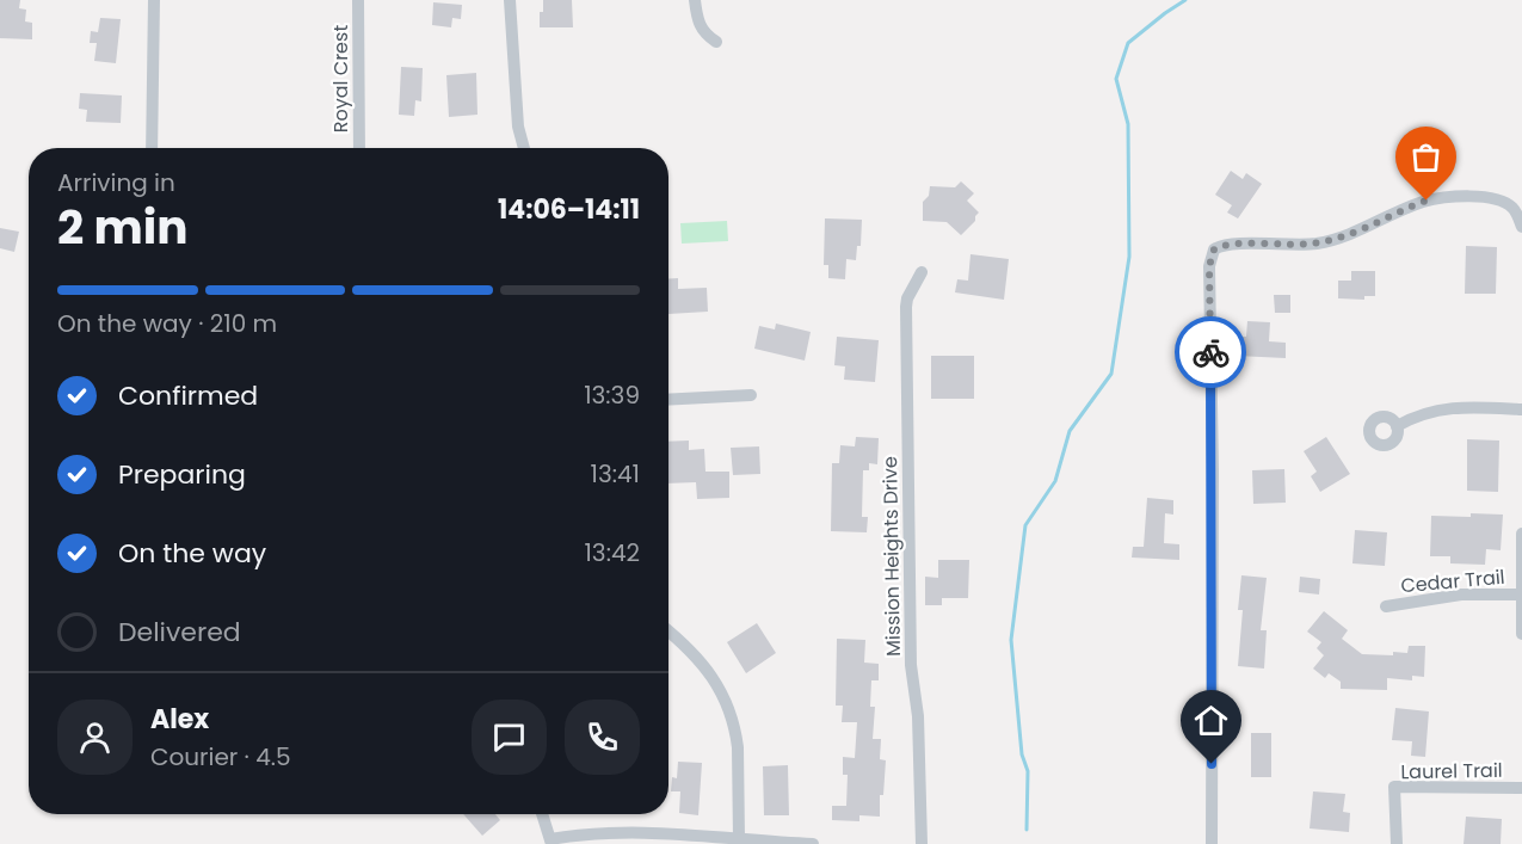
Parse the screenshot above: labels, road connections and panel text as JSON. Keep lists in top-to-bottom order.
{
  "streets": {
    "street": [
      "Royal Crest",
      "Mission Heights Drive",
      "Cedar Trail",
      "Laurel Trail"
    ]
  },
  "page": {
    "heading": ["2 min", "Arriving in", "14:06–14:11"],
    "panel": ["Alex", "Courier · 4.5"],
    "bar": "On the way · 210 m",
    "list": [
      ["Confirmed", "13:39"],
      ["Preparing", "13:41"],
      ["On the way", "13:42"],
      "Delivered"
    ]
  }
}
